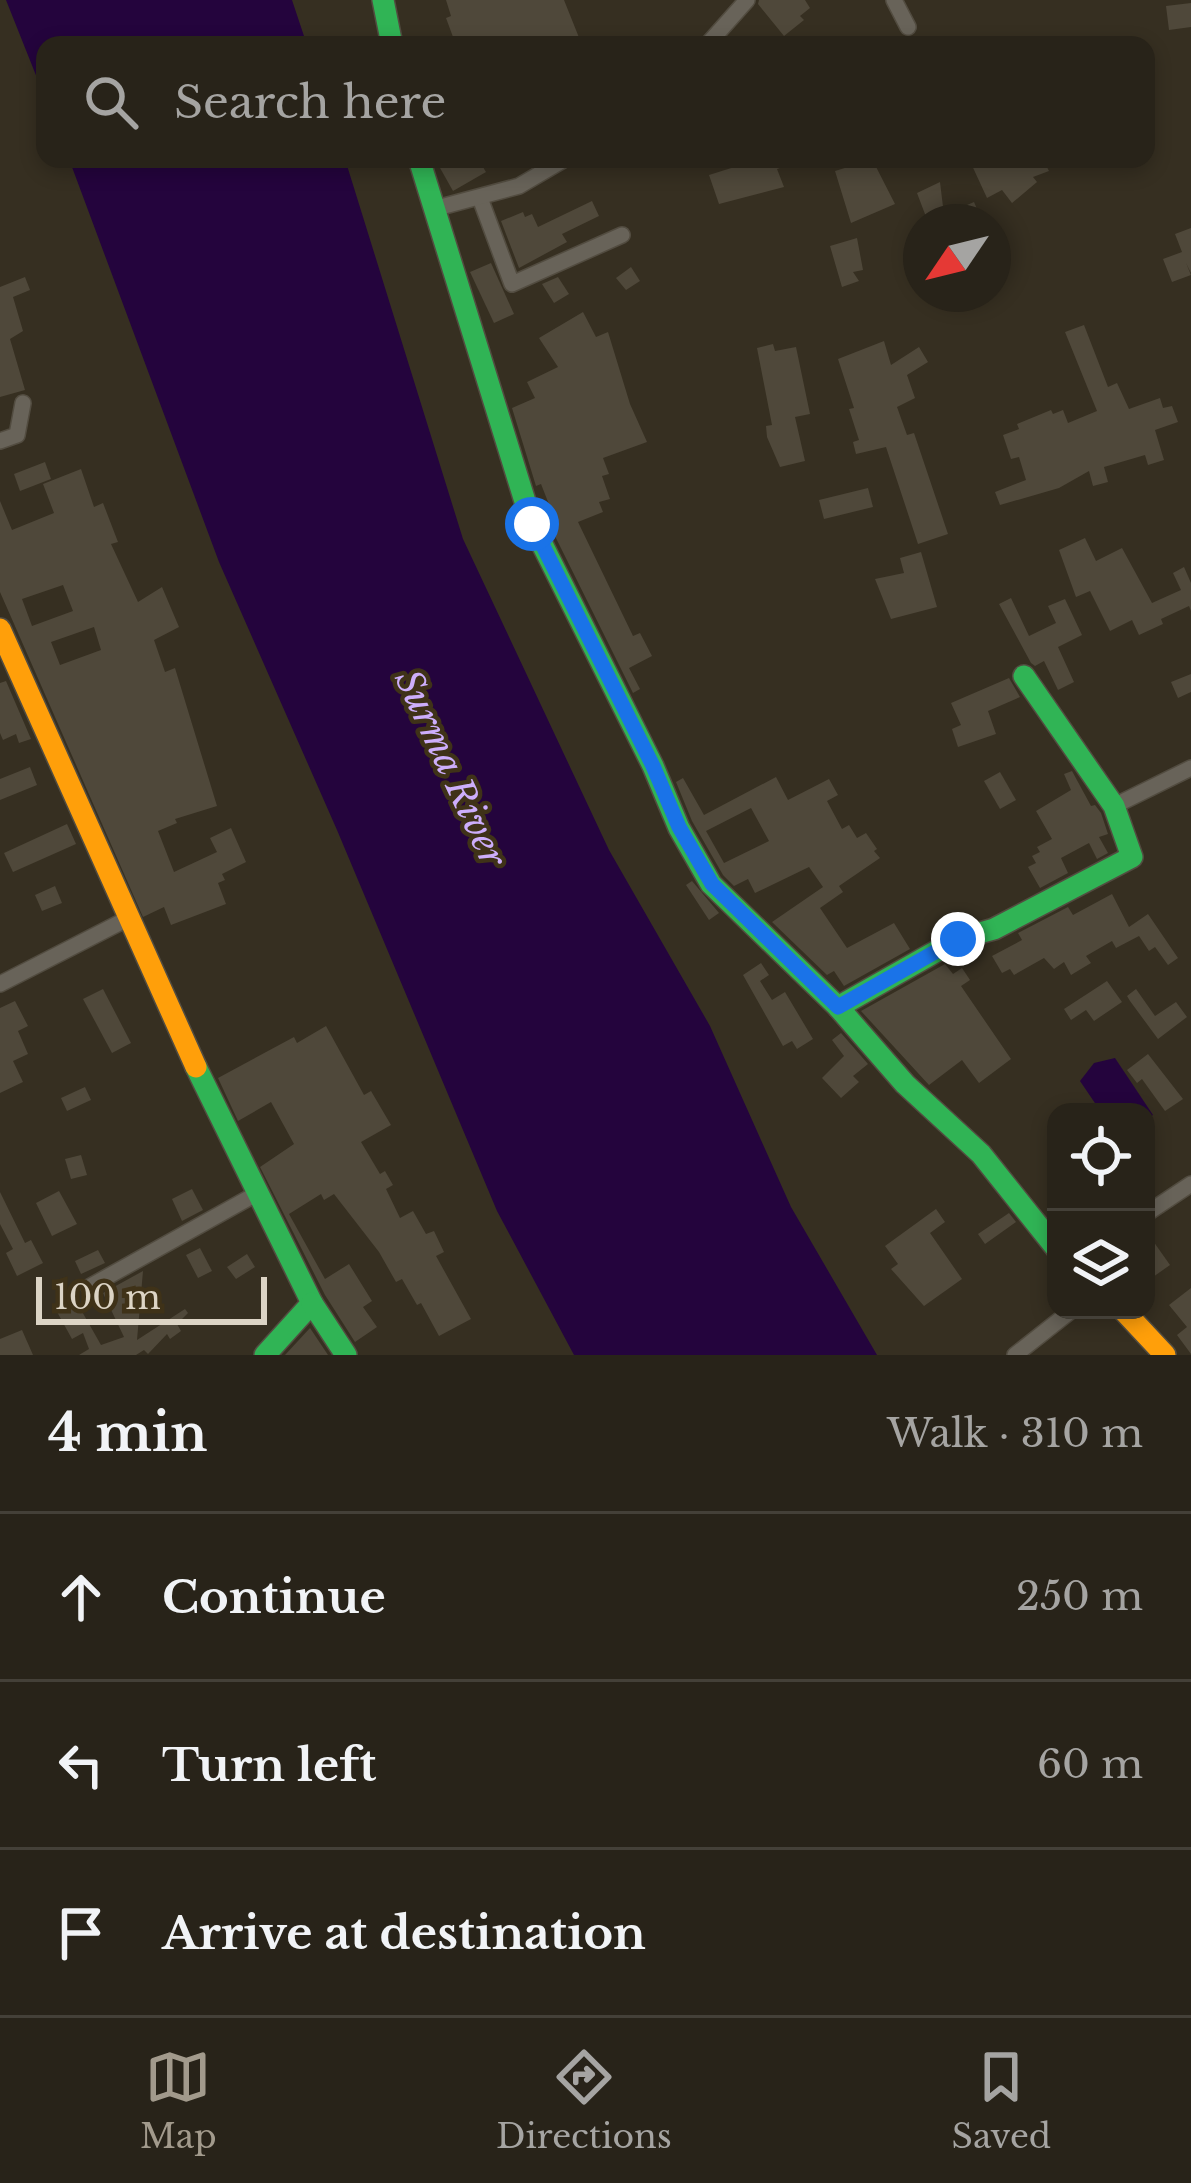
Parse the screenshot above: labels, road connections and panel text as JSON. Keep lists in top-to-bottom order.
{
  "water": ["Surma River"],
  "scale_bar": "100 m",
  "north": "bottom left",
  "page": {
    "search": "Search here",
    "scale": "100 m",
    "heading": ["4 min", "Walk · 310 m"],
    "list": [
      ["Continue", "250 m"],
      ["Turn left", "60 m"],
      "Arrive at destination"
    ],
    "nav": ["Map", "Directions", "Saved"]
  }
}
